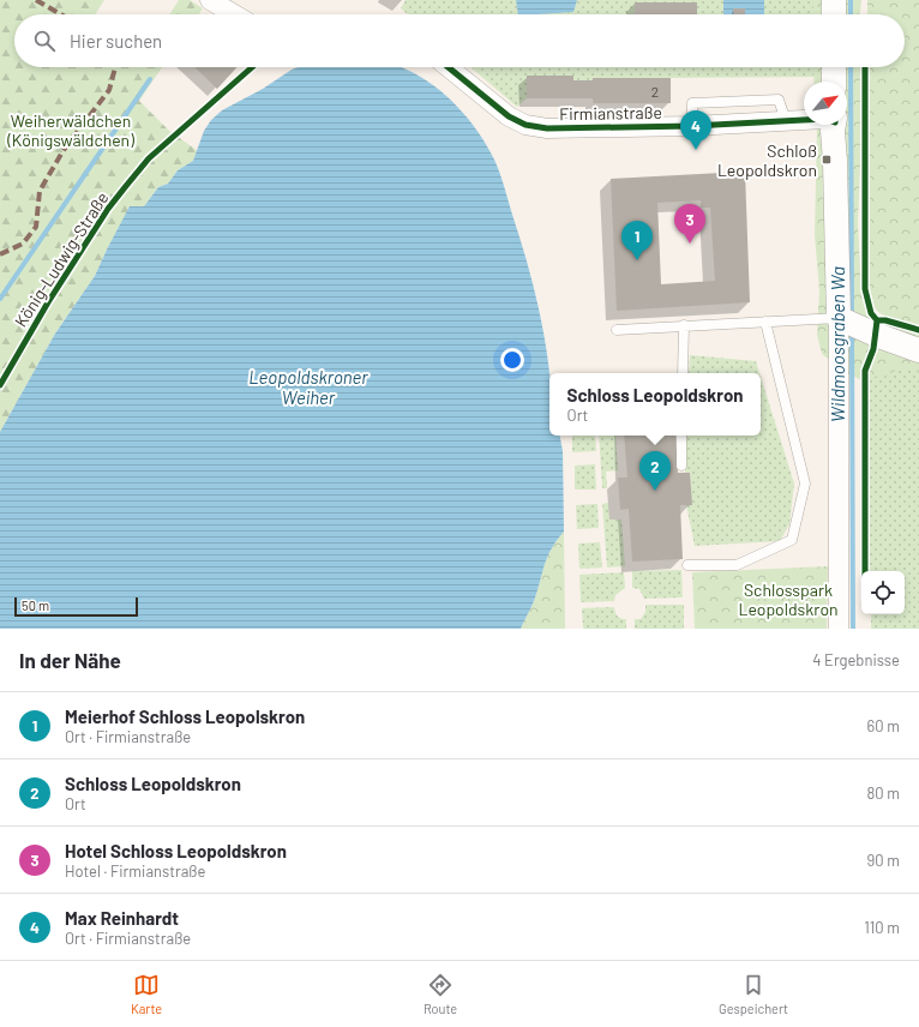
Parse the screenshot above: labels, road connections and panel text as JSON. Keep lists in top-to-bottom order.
{
  "streets": {
    "street": ["Firmianstraße"],
    "cycle path": ["König-Ludwig-Straße"]
  },
  "water": ["Wildmoosgraben Wa", "Leopoldskroner Weiher"],
  "parks": ["Weiherwäldchen (Königswäldchen)", "Schlosspark Leopoldskron"],
  "places": {
    "transit": ["Schloß Leopoldskron"]
  },
  "house_numbers": ["2"],
  "scale_bar": "50 m",
  "north": "top right",
  "page": {
    "search": "Hier suchen",
    "pins": [
      "4",
      "3",
      "1",
      "2"
    ],
    "popup": ["Schloss Leopoldskron", "Ort"],
    "scale": "50 m",
    "heading": ["In der Nähe", "4 Ergebnisse"],
    "list": [
      {
        "mark": "1",
        "name": "Meierhof Schloss Leopolskron",
        "note": "Ort · Firmianstraße",
        "value": "60 m"
      },
      {
        "mark": "2",
        "name": "Schloss Leopoldskron",
        "note": "Ort",
        "value": "80 m"
      },
      {
        "mark": "3",
        "name": "Hotel Schloss Leopoldskron",
        "note": "Hotel · Firmianstraße",
        "value": "90 m"
      },
      {
        "mark": "4",
        "name": "Max Reinhardt",
        "note": "Ort · Firmianstraße",
        "value": "110 m"
      }
    ],
    "nav": ["Karte", "Route", "Gespeichert"]
  }
}
